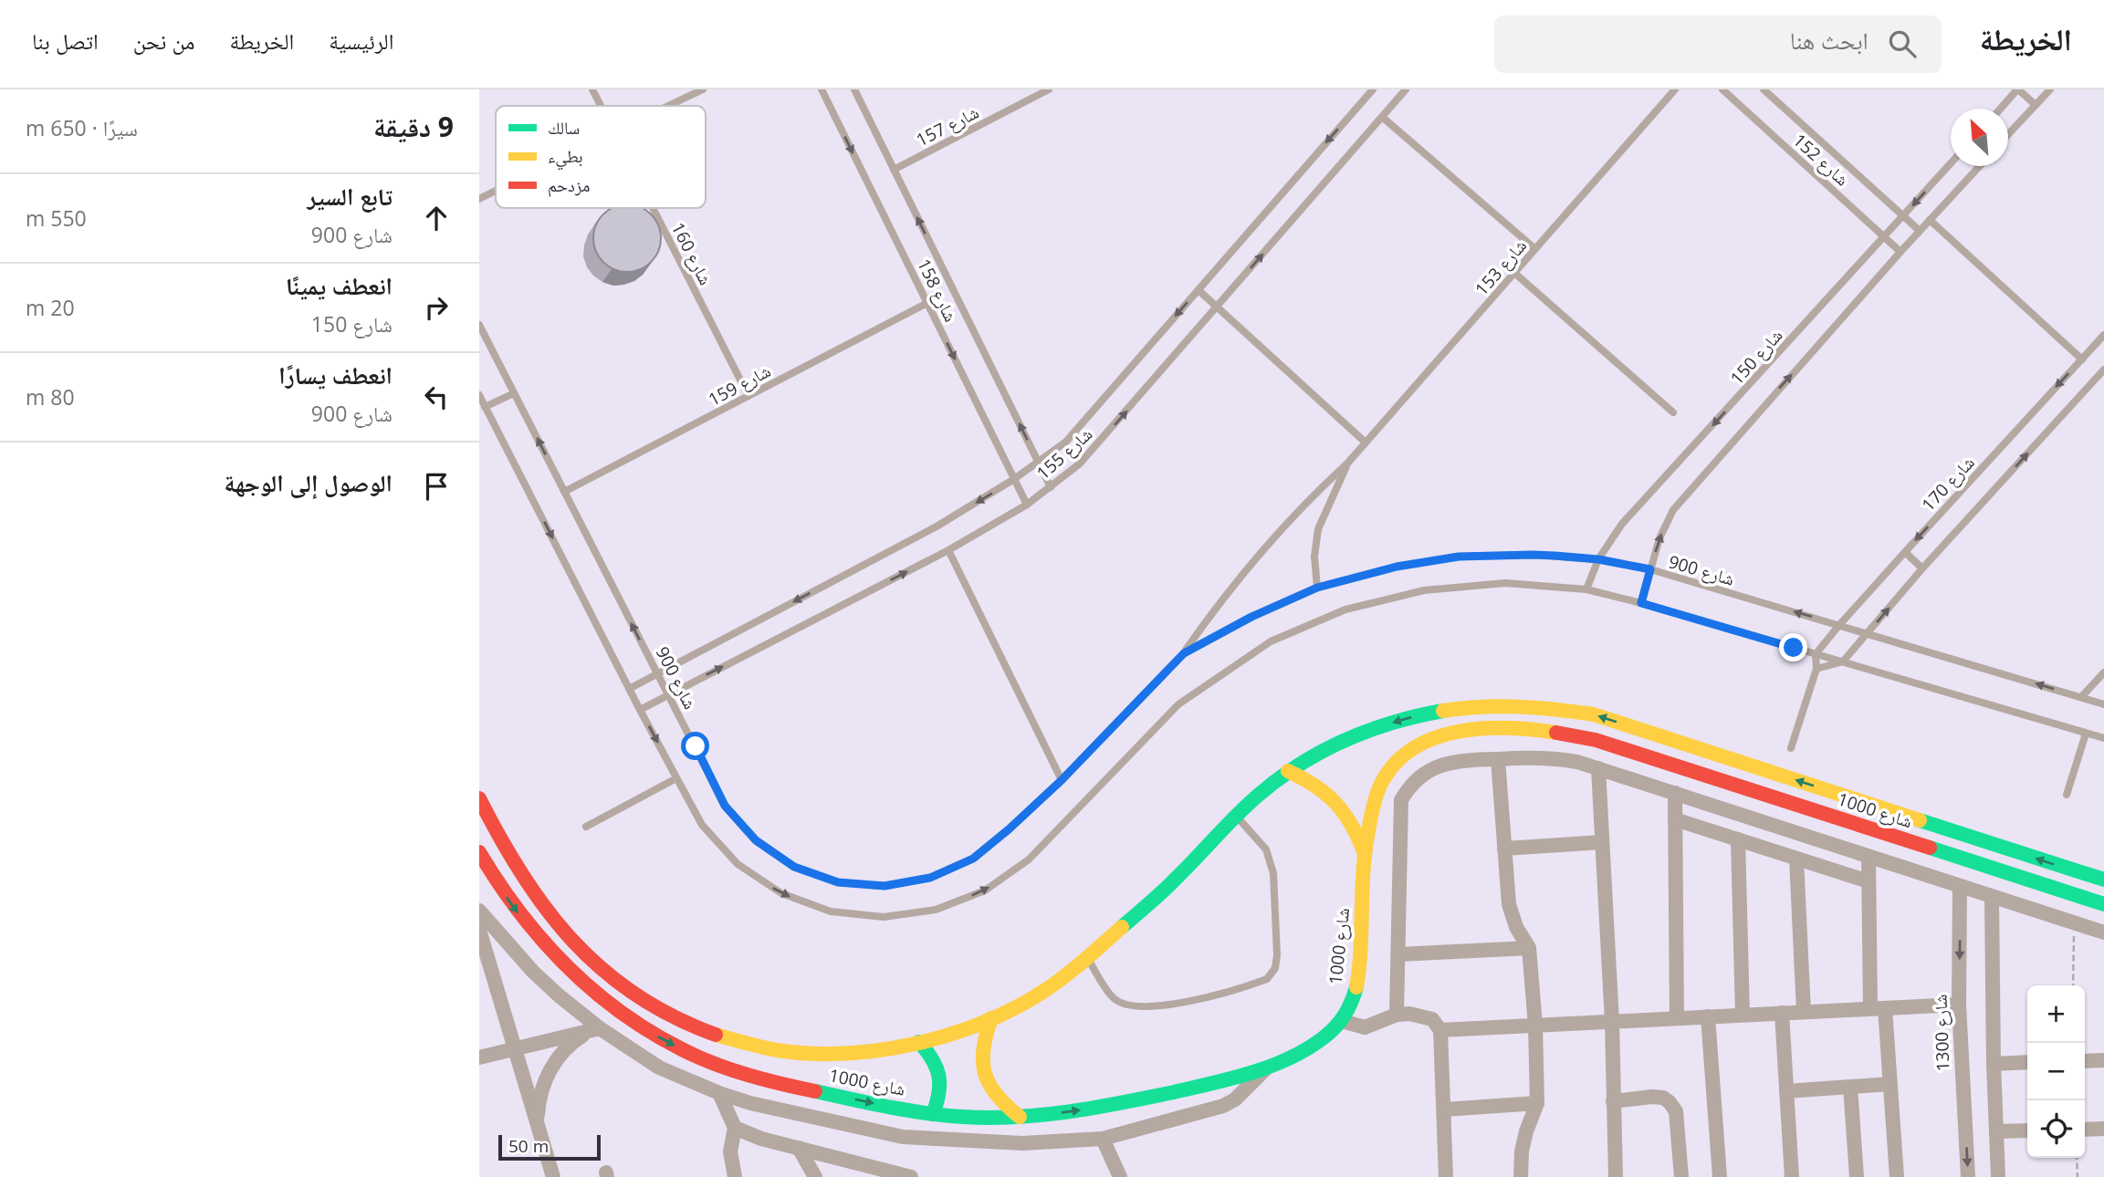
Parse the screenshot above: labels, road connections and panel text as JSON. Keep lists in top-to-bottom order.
{
  "streets": {
    "street": ["شارع 1000", "شارع 1300"],
    "lane": [
      "شارع 157",
      "شارع 152",
      "شارع 160",
      "شارع 153",
      "شارع 158",
      "شارع 150",
      "شارع 159",
      "شارع 155",
      "شارع 170",
      "شارع 900"
    ]
  },
  "crossings": [
    ["شارع 157", "شارع 158"],
    ["شارع 152", "شارع 150"],
    ["شارع 160", "شارع 159"],
    ["شارع 158", "شارع 159"],
    ["شارع 158", "شارع 155"],
    ["شارع 150", "شارع 900"],
    ["شارع 159", "شارع 900"],
    ["شارع 155", "شارع 900"],
    ["شارع 170", "شارع 900"]
  ],
  "legend": ["سالك", "بطيء", "مزدحم"],
  "scale_bar": "50 m",
  "north": "top left",
  "page": {
    "header": "الخريطة",
    "search": "ابحث هنا",
    "nav": [
      "الرئيسية",
      "الخريطة",
      "من نحن",
      "اتصل بنا"
    ],
    "heading": ["9 دقيقة", "سيرًا · 650 m"],
    "list": [
      ["تابع السير", "شارع 900", "550 m"],
      ["انعطف يمينًا", "شارع 150", "20 m"],
      ["انعطف يسارًا", "شارع 900", "80 m"],
      "الوصول إلى الوجهة"
    ],
    "map_buttons": ["+", "−"],
    "scale": "50 m"
  }
}
